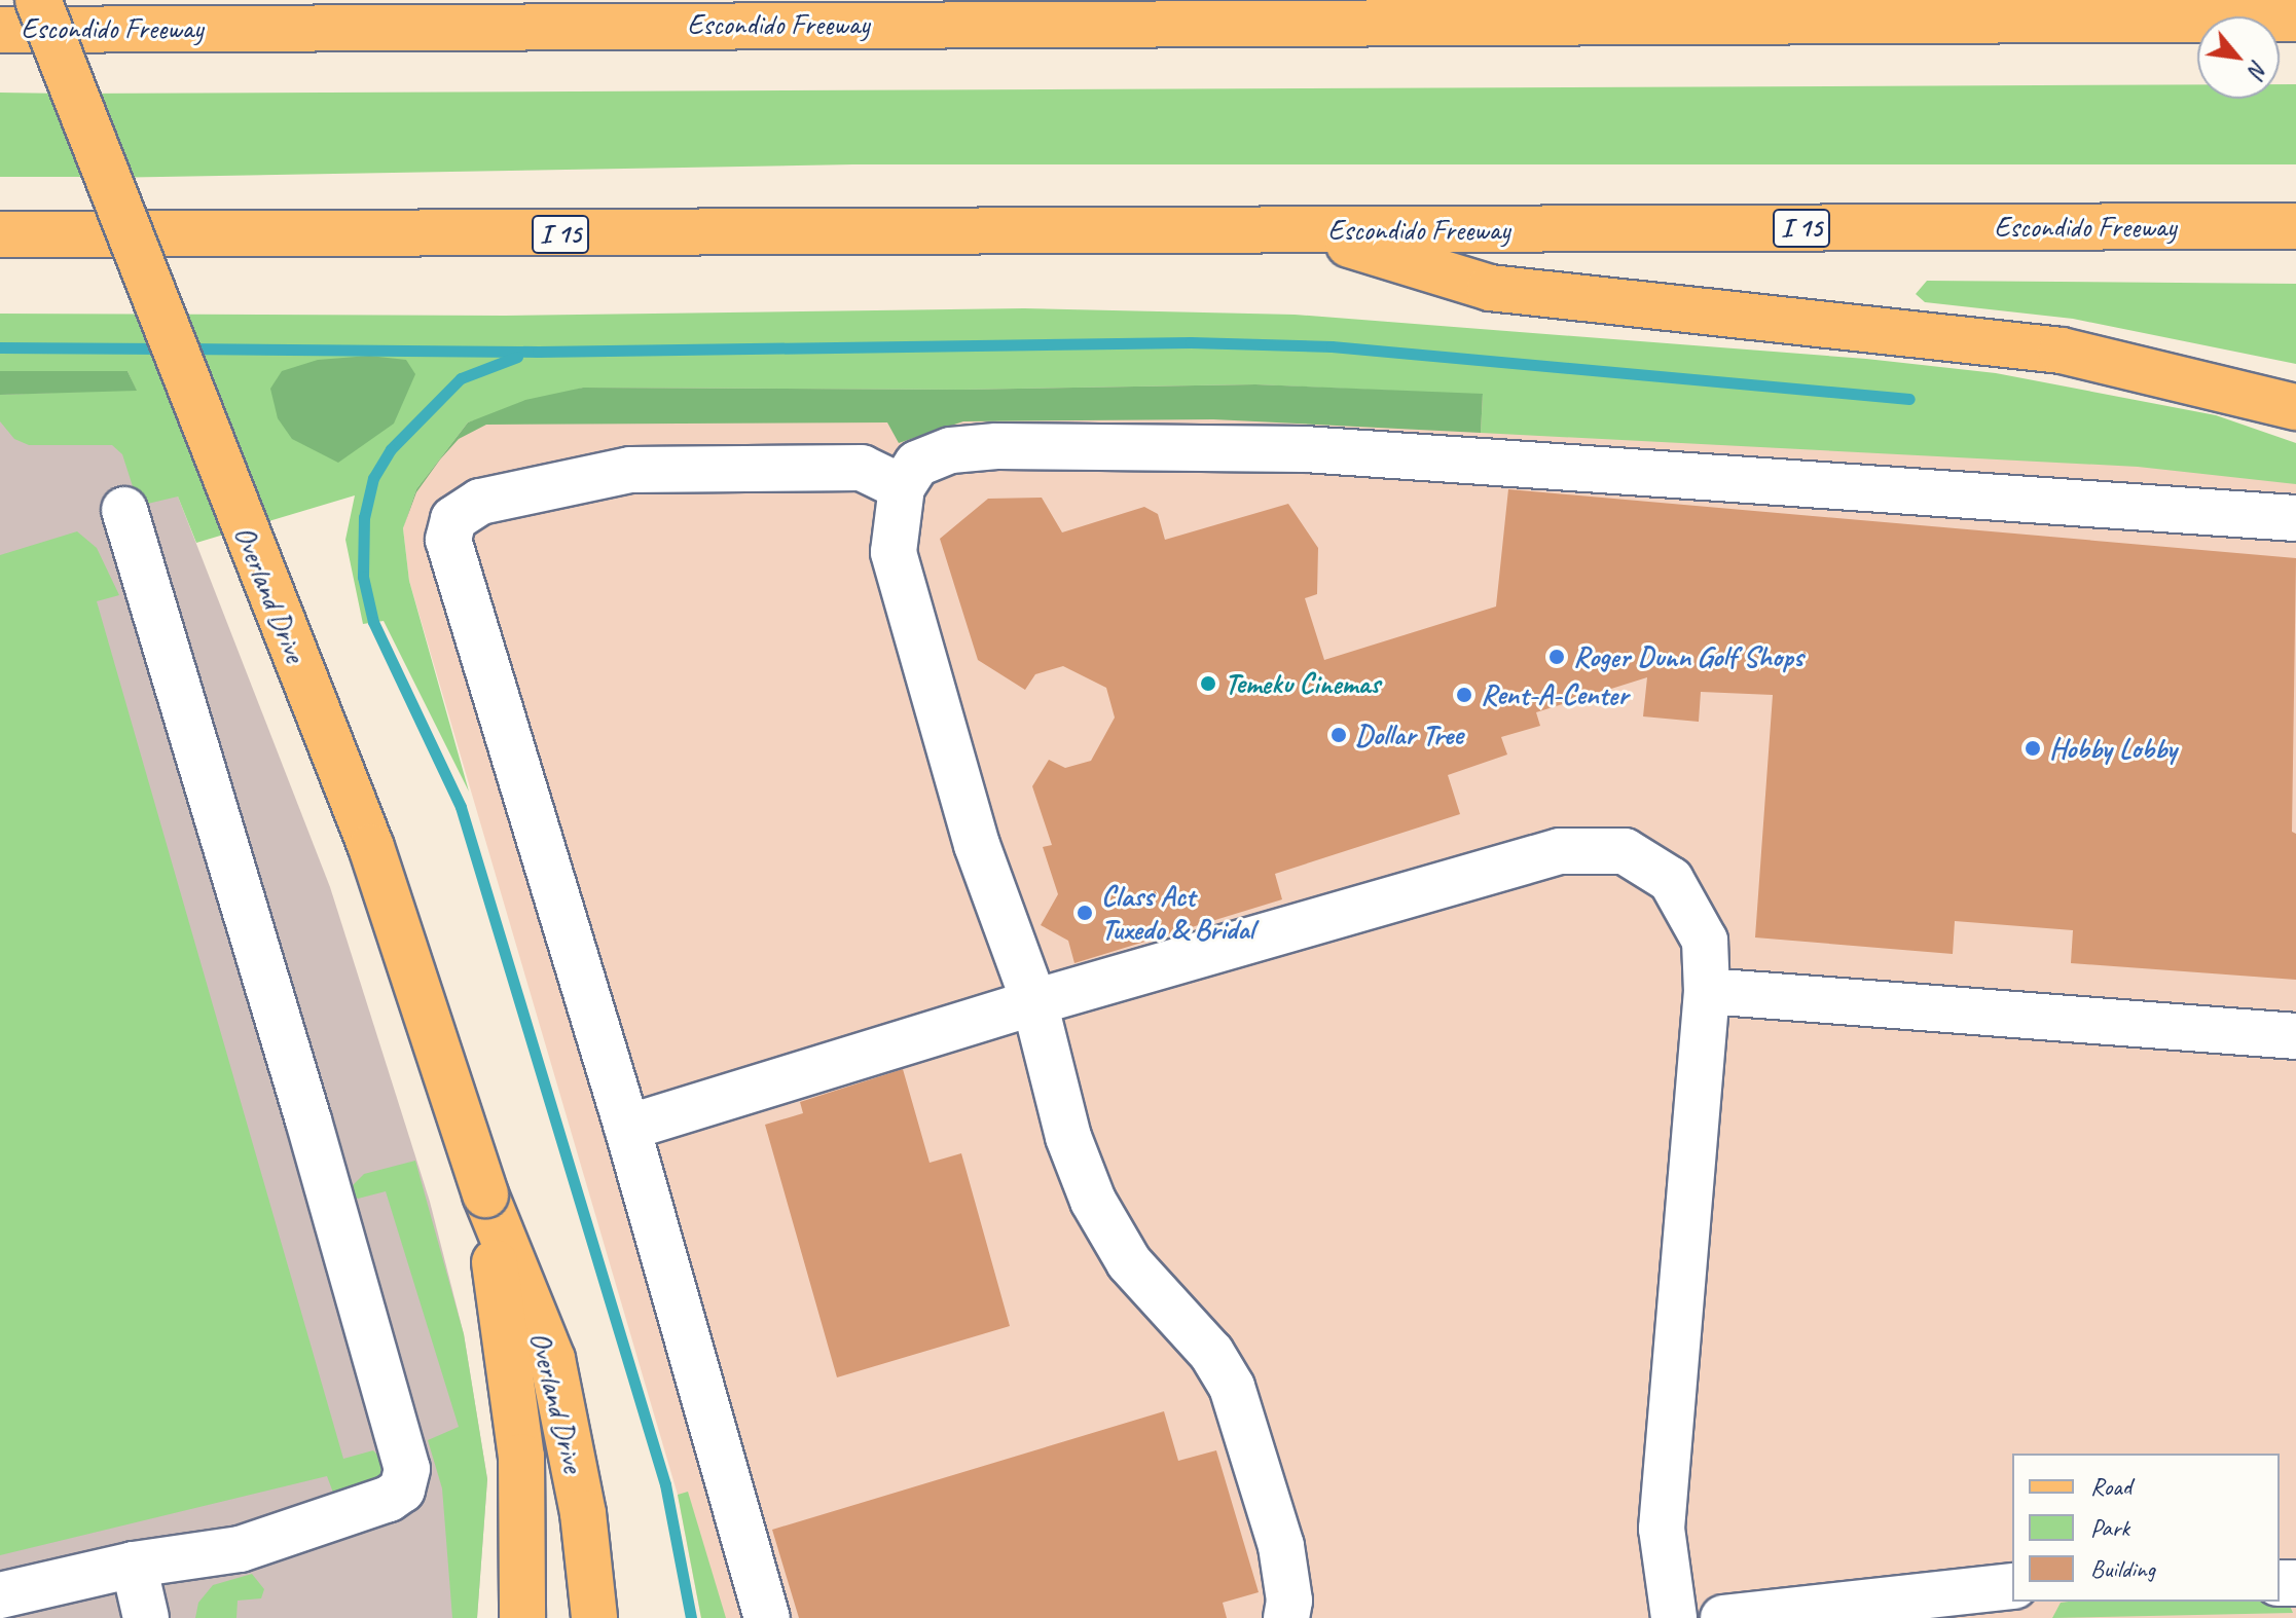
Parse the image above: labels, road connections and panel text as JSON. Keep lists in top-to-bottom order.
{
  "streets": {
    "main road": ["Escondido Freeway", "I 15", "Overland Drive"]
  },
  "places": [
    "Roger Dunn Golf Shops",
    "Temeku Cinemas",
    "Rent-A-Center",
    "Dollar Tree",
    "Hobby Lobby",
    "Class Act Tuxedo & Bridal"
  ],
  "legend": ["Road", "Park", "Building"],
  "north": "bottom right"
}
